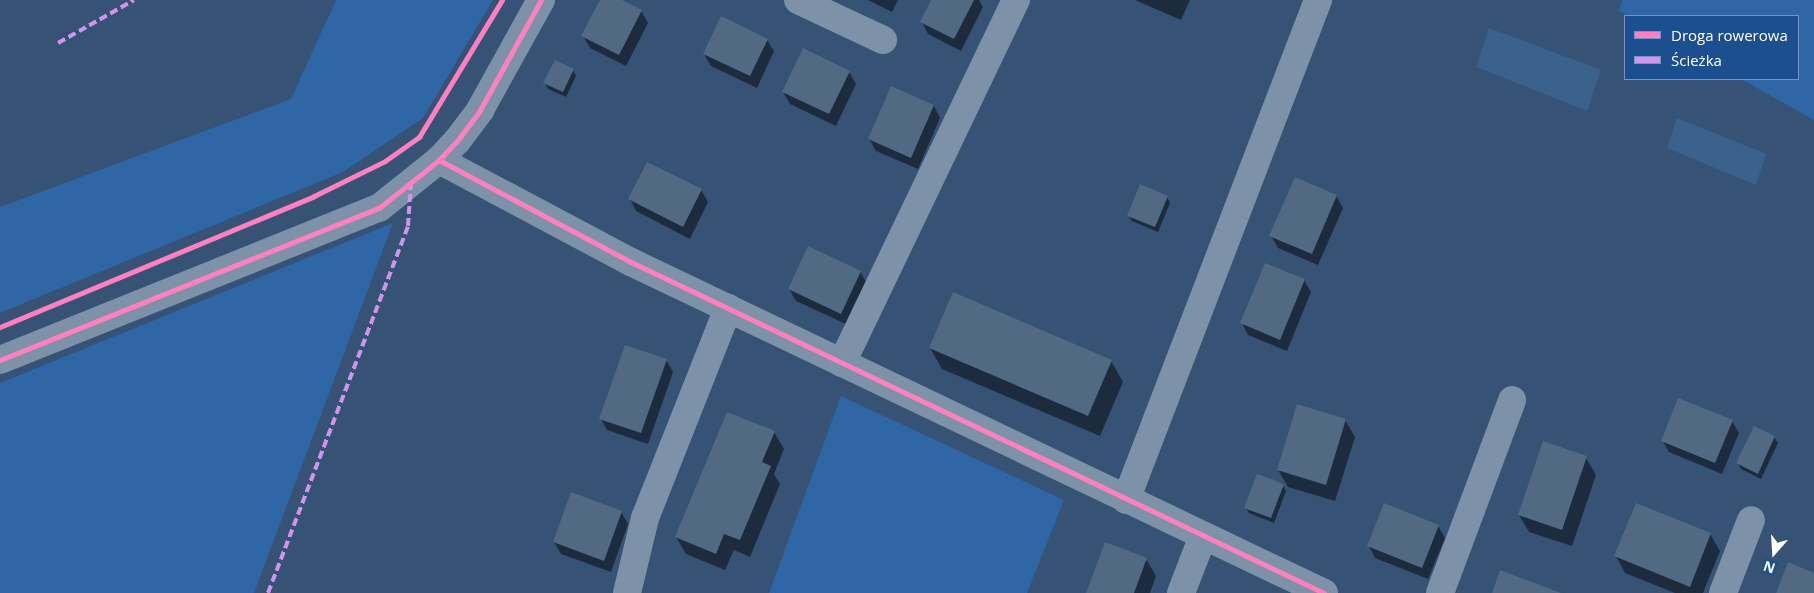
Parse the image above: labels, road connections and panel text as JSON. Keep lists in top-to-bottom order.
{
  "legend": ["Droga rowerowa", "Ścieżka"],
  "north": "bottom"
}
